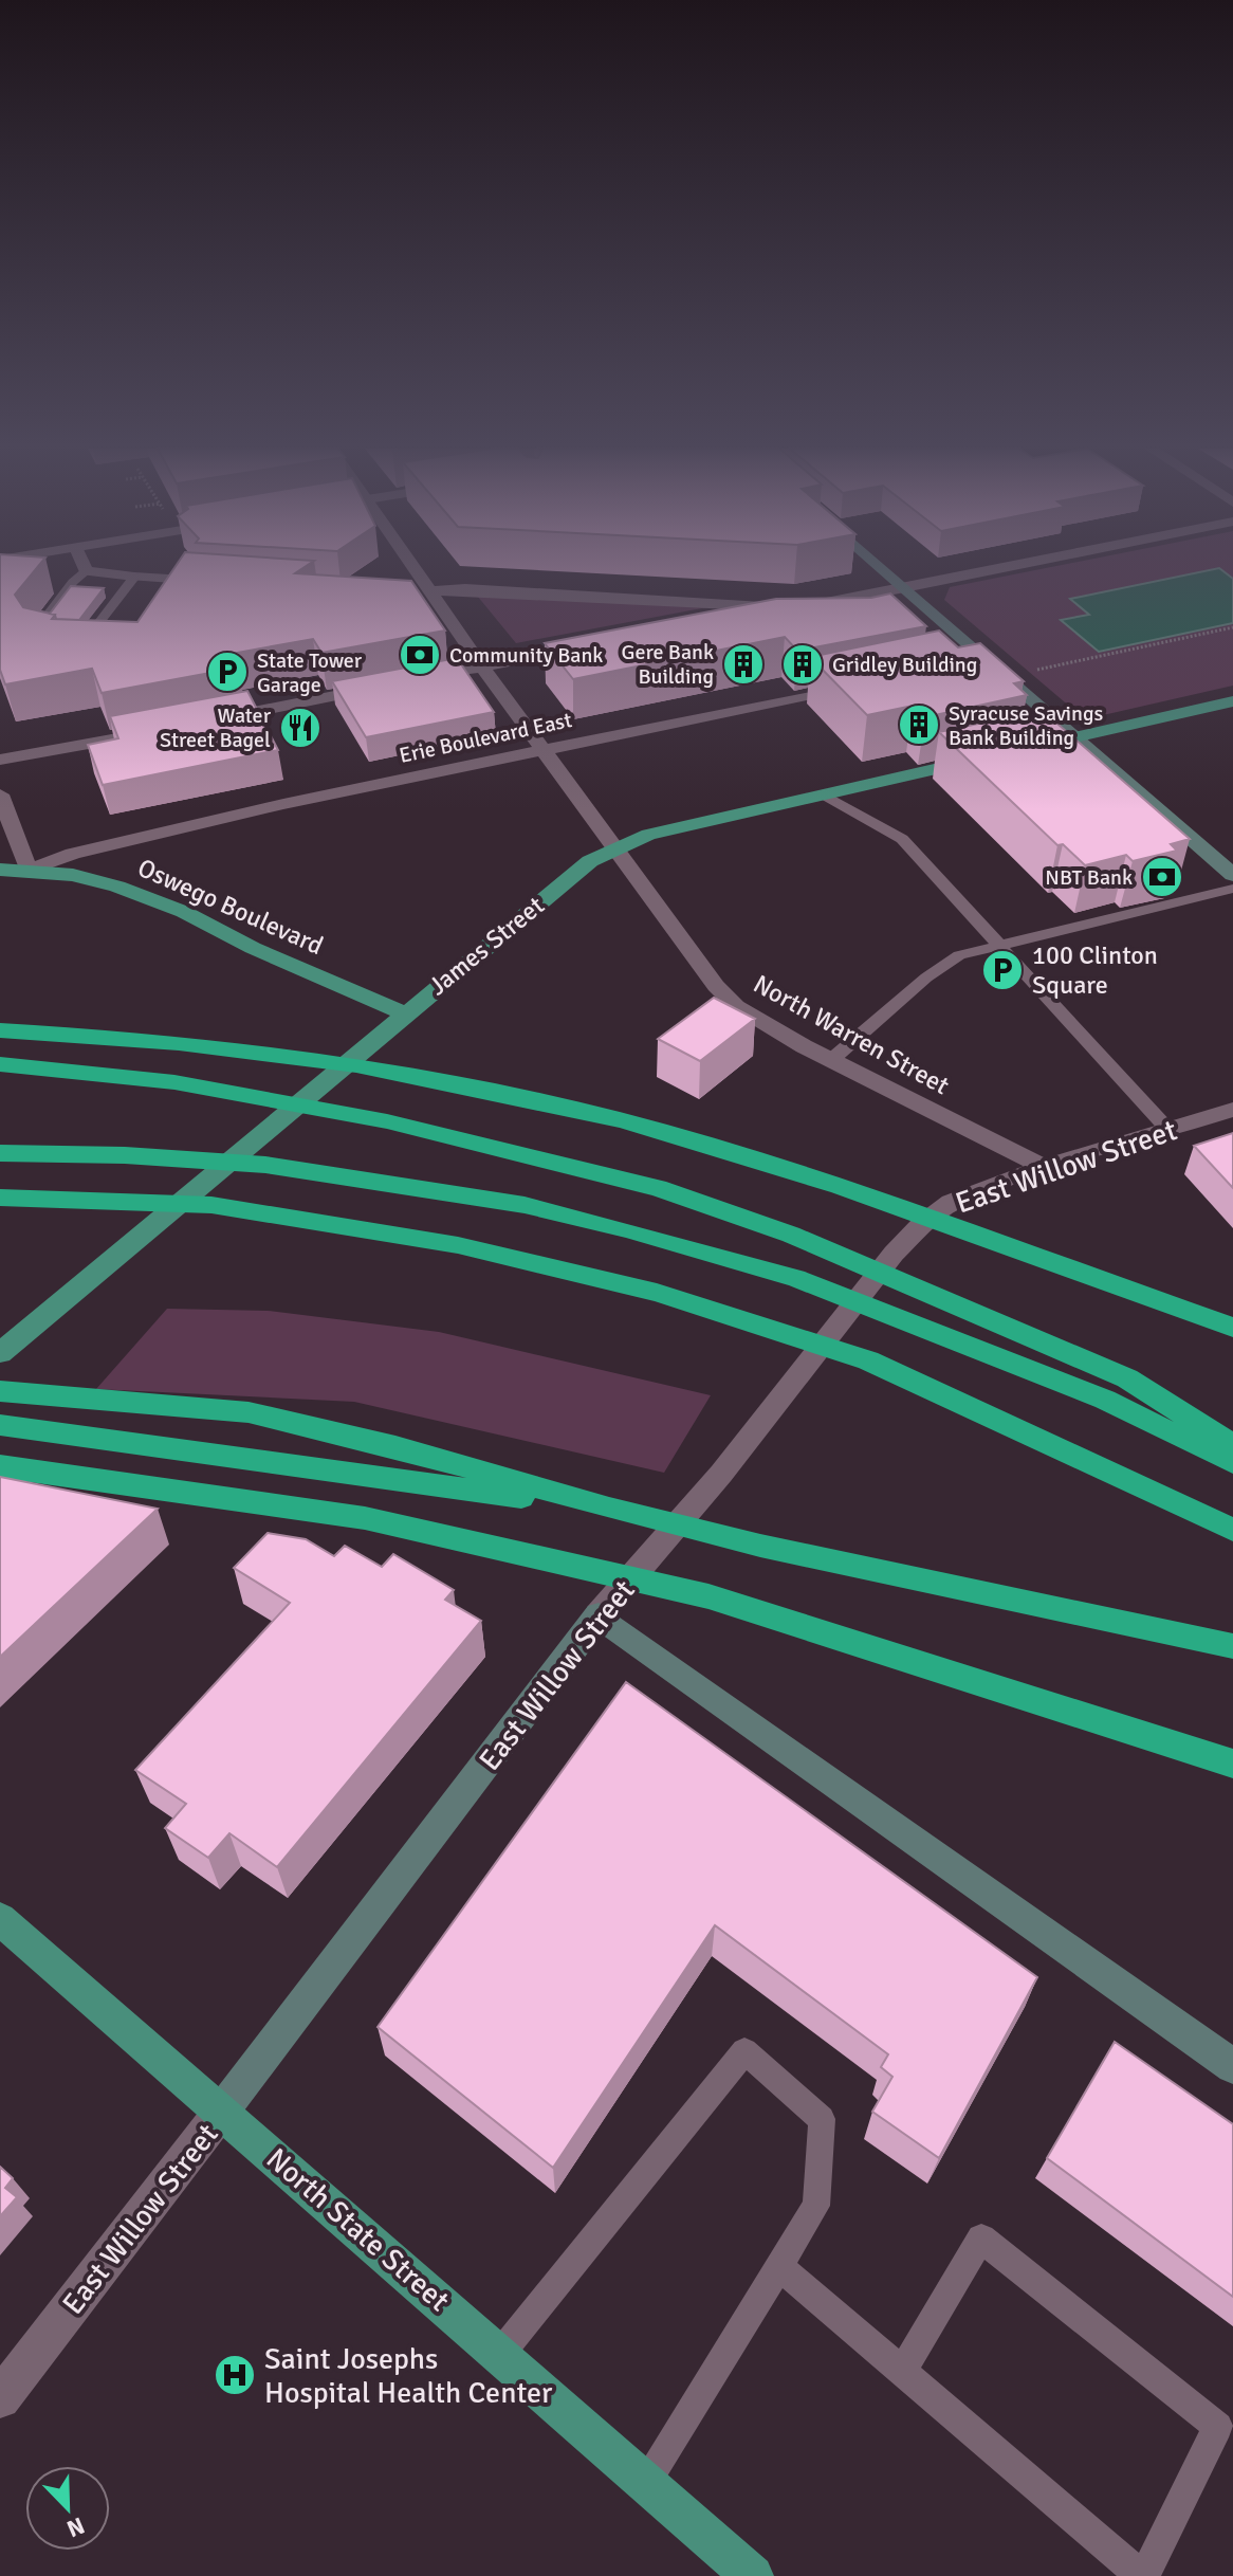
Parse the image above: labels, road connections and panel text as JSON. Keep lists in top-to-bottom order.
{
  "streets": {
    "main road": [
      "Erie Boulevard East",
      "Oswego Boulevard",
      "James Street",
      "East Willow Street",
      "North State Street"
    ],
    "street": ["North Warren Street"]
  },
  "crossings": [
    ["Erie Boulevard East", "Oswego Boulevard"],
    ["Erie Boulevard East", "North Warren Street"],
    ["Oswego Boulevard", "James Street"],
    ["James Street", "North Warren Street"],
    ["North Warren Street", "East Willow Street"],
    ["East Willow Street", "North State Street"]
  ],
  "places": {
    "bank": ["Community Bank", "NBT Bank"],
    "building": ["Gere Bank Building", "Gridley Building", "Syracuse Savings Bank Building"],
    "parking": ["State Tower Garage", "100 Clinton Square"],
    "restaurant": ["Water Street Bagel"],
    "hospital": ["Saint Josephs Hospital Health Center"]
  },
  "north": "bottom right"
}
